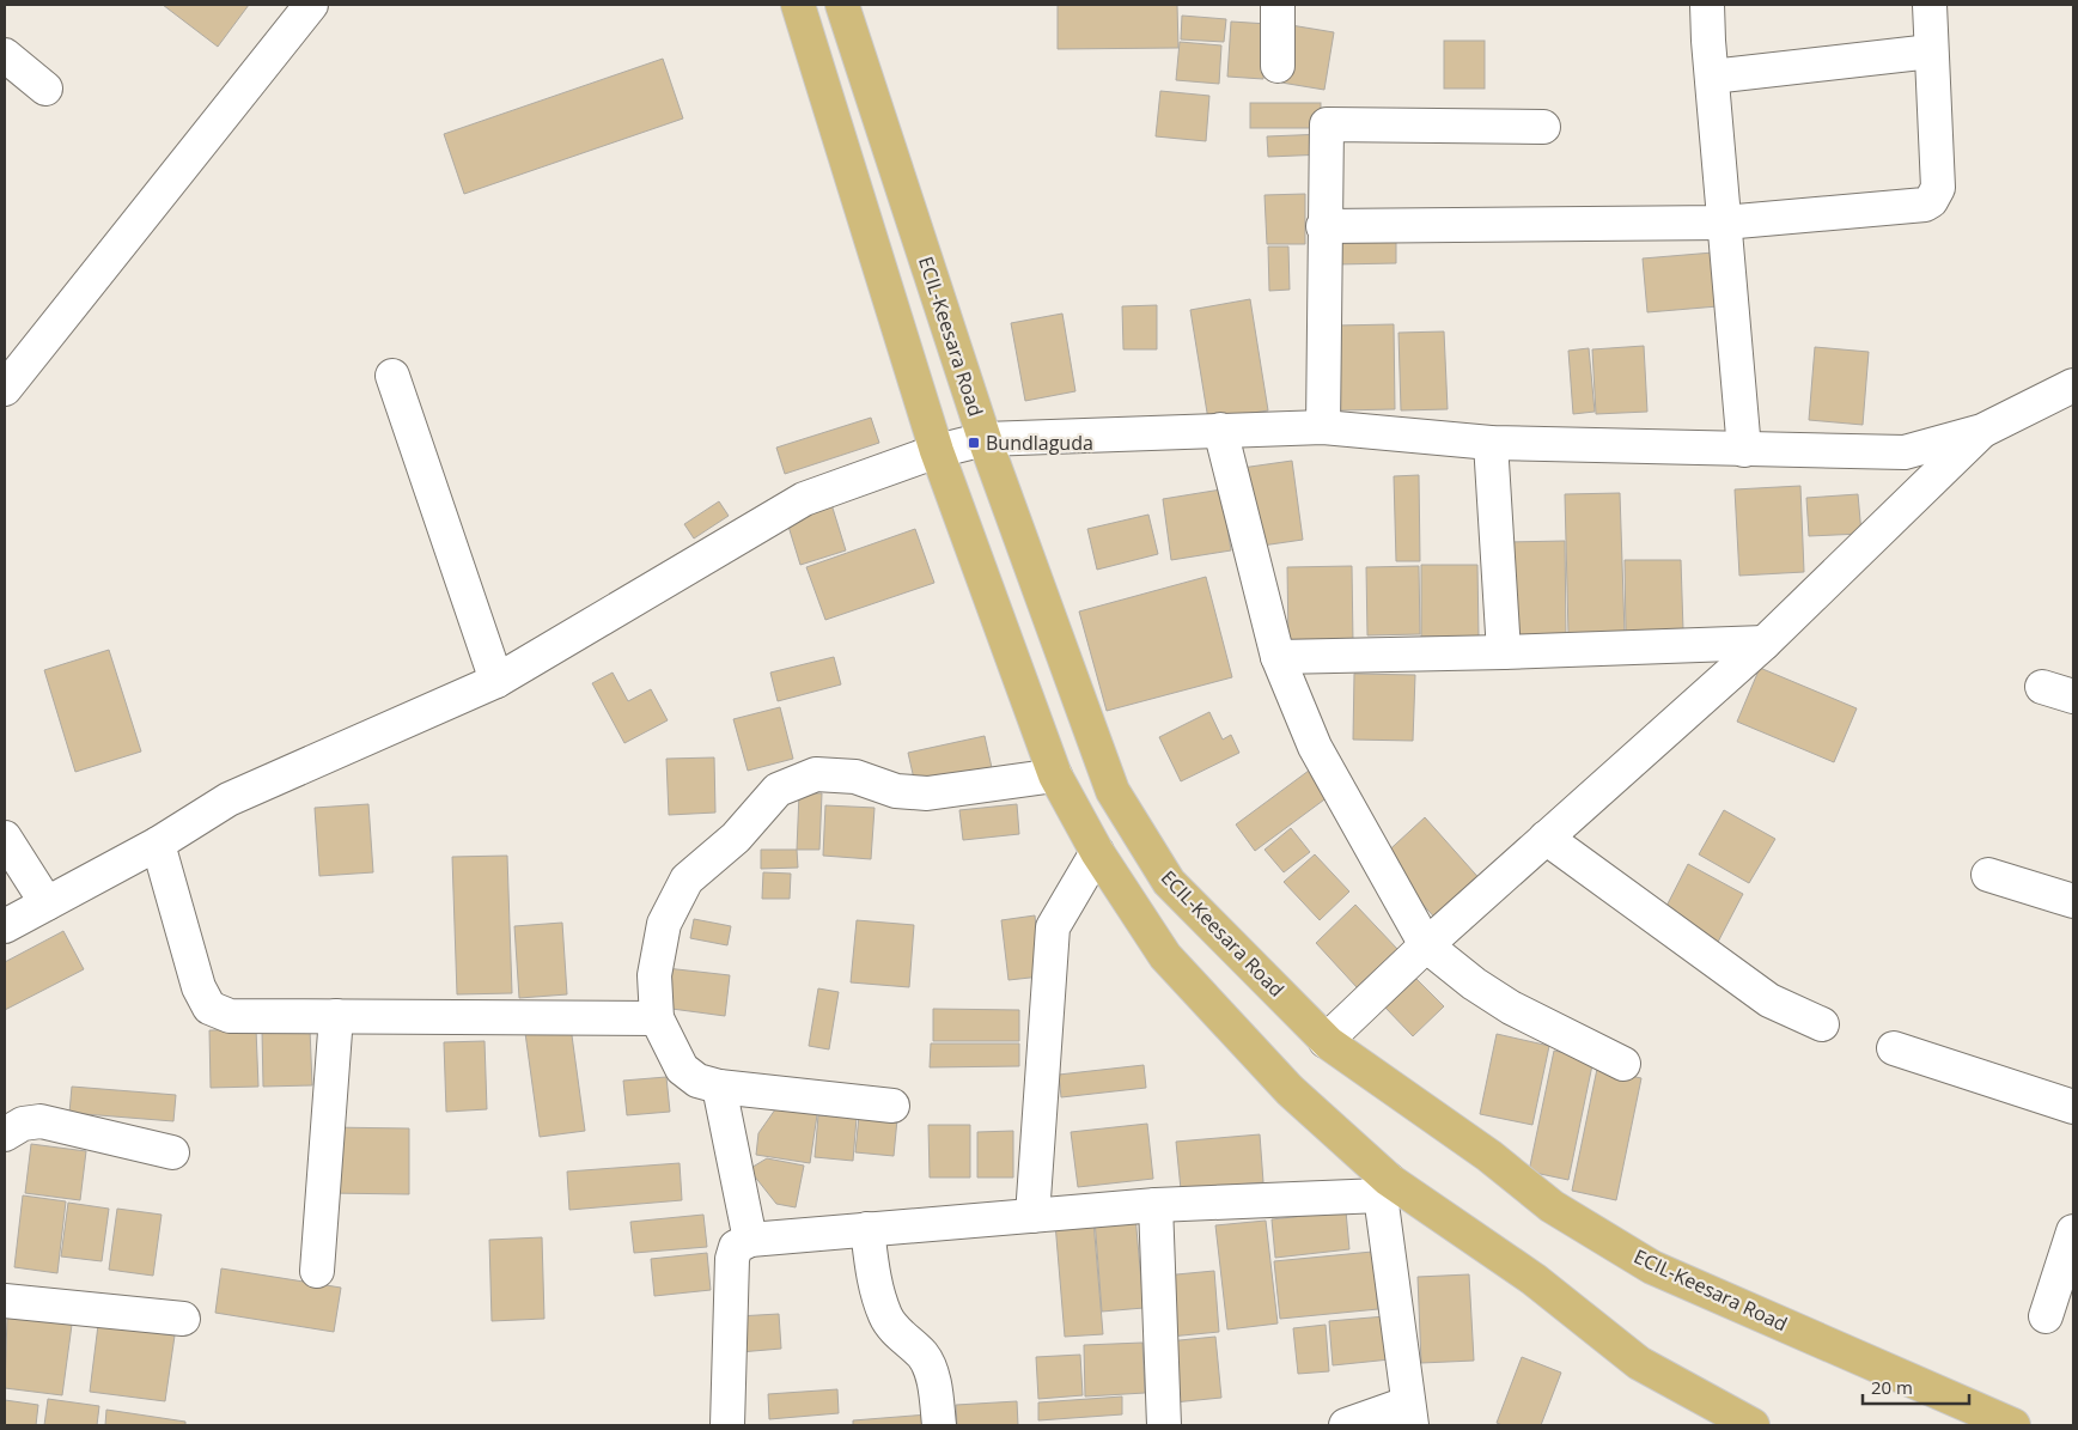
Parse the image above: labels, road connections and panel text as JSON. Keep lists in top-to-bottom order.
{
  "streets": {
    "main road": ["ECIL-Keesara Road"]
  },
  "places": {
    "transit": ["Bundlaguda"]
  },
  "scale_bar": "20 m"
}
